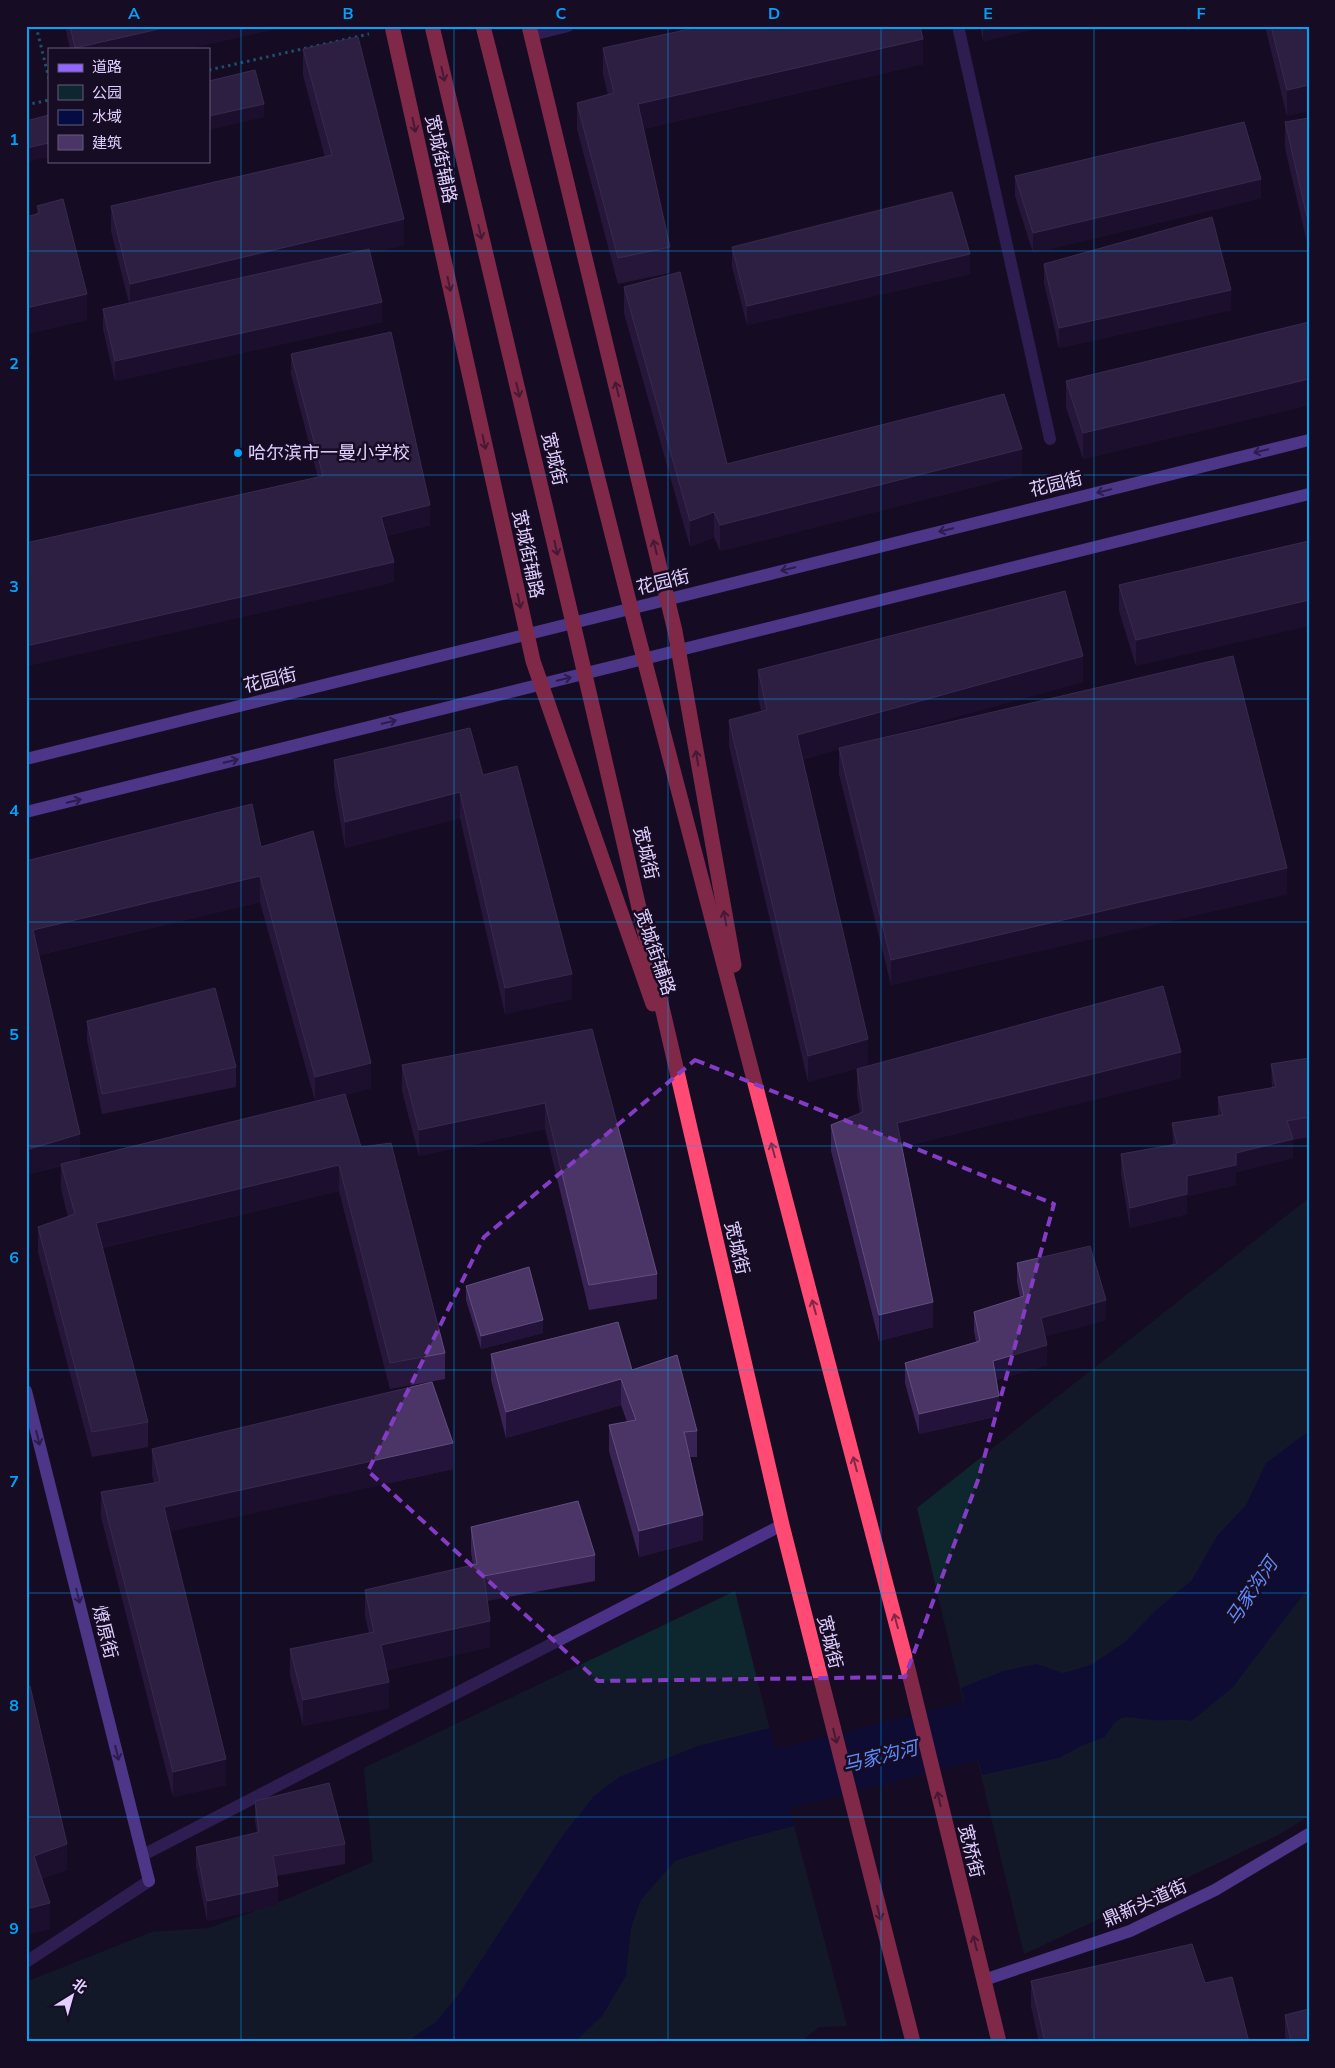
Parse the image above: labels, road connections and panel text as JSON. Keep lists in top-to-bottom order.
{
  "streets": {
    "highway": ["宽城街辅路", "宽城街", "宽桥街"],
    "main road": ["花园街", "燎原街", "鼎新头道街"]
  },
  "crossings": [
    ["宽城街辅路", "宽城街"],
    ["宽城街辅路", "花园街"],
    ["宽城街", "花园街"],
    ["宽城街", "宽桥街"],
    ["宽桥街", "鼎新头道街"]
  ],
  "one_way": ["宽城街辅路", "燎原街", "宽桥街"],
  "water": ["马家沟河"],
  "places": ["哈尔滨市一曼小学校"],
  "legend": [
    "道路",
    "公园",
    "水域",
    "建筑"
  ],
  "north": "top right",
  "grid": {
    "columns": [
      "A",
      "B",
      "C",
      "D",
      "E",
      "F"
    ],
    "rows": [
      "1",
      "2",
      "3",
      "4",
      "5",
      "6",
      "7",
      "8",
      "9"
    ]
  }
}
